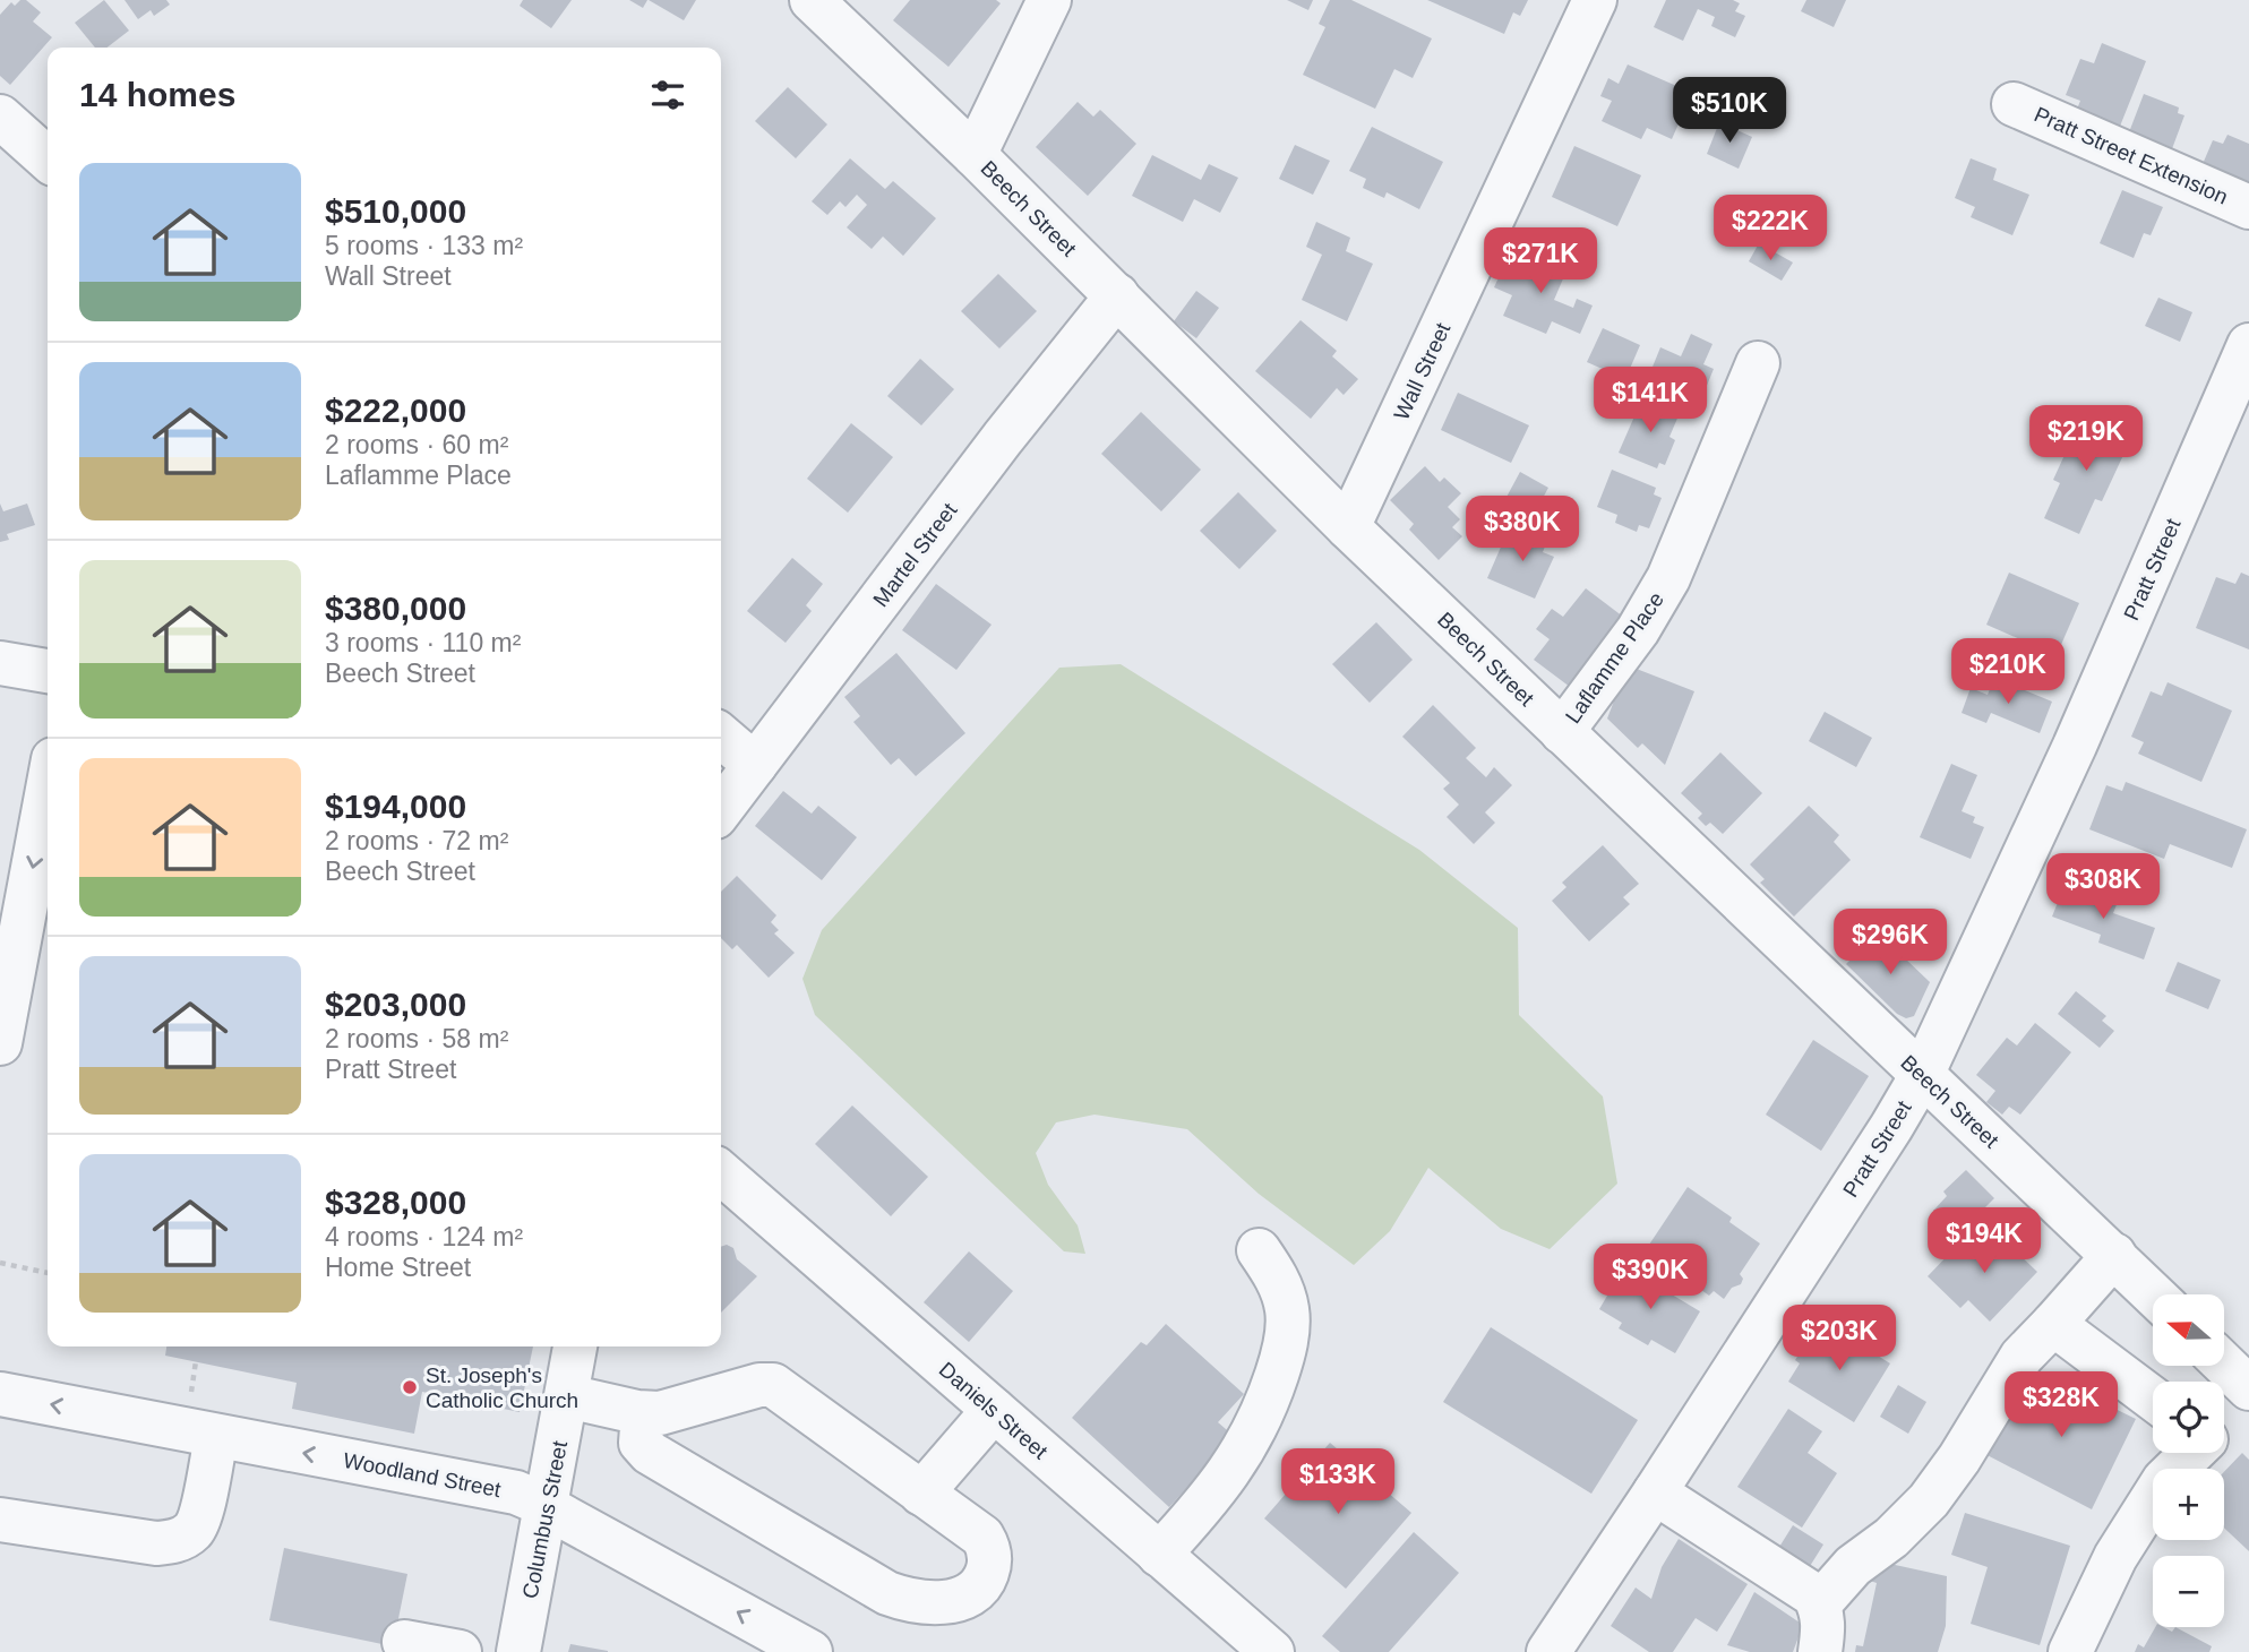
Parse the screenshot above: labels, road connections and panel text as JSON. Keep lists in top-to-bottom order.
{
  "streets": {
    "street": [
      "Pratt Street Extension",
      "Beech Street",
      "Wall Street",
      "Martel Street",
      "Pratt Street",
      "Laflamme Place",
      "Daniels Street",
      "Woodland Street",
      "Columbus Street"
    ]
  },
  "crossings": [
    ["Beech Street", "Wall Street"],
    ["Beech Street", "Martel Street"],
    ["Beech Street", "Pratt Street"],
    ["Beech Street", "Laflamme Place"],
    ["Woodland Street", "Columbus Street"]
  ],
  "places": ["St. Joseph's Catholic Church"],
  "north": "left",
  "page": {
    "heading": "14 homes",
    "price": [
      "$510K",
      "$222K",
      "$271K",
      "$141K",
      "$219K",
      "$380K",
      "$210K",
      "$308K",
      "$296K",
      "$194K",
      "$390K",
      "$203K",
      "$328K",
      "$133K"
    ],
    "list": [
      {
        "name": "$510,000",
        "note": "5 rooms · 133 m² · Wall Street"
      },
      {
        "name": "$222,000",
        "note": "2 rooms · 60 m² · Laflamme Place"
      },
      {
        "name": "$380,000",
        "note": "3 rooms · 110 m² · Beech Street"
      },
      {
        "name": "$194,000",
        "note": "2 rooms · 72 m² · Beech Street"
      },
      {
        "name": "$203,000",
        "note": "2 rooms · 58 m² · Pratt Street"
      },
      {
        "name": "$328,000",
        "note": "4 rooms · 124 m² · Home Street"
      }
    ],
    "map_buttons": ["+", "−"]
  }
}
